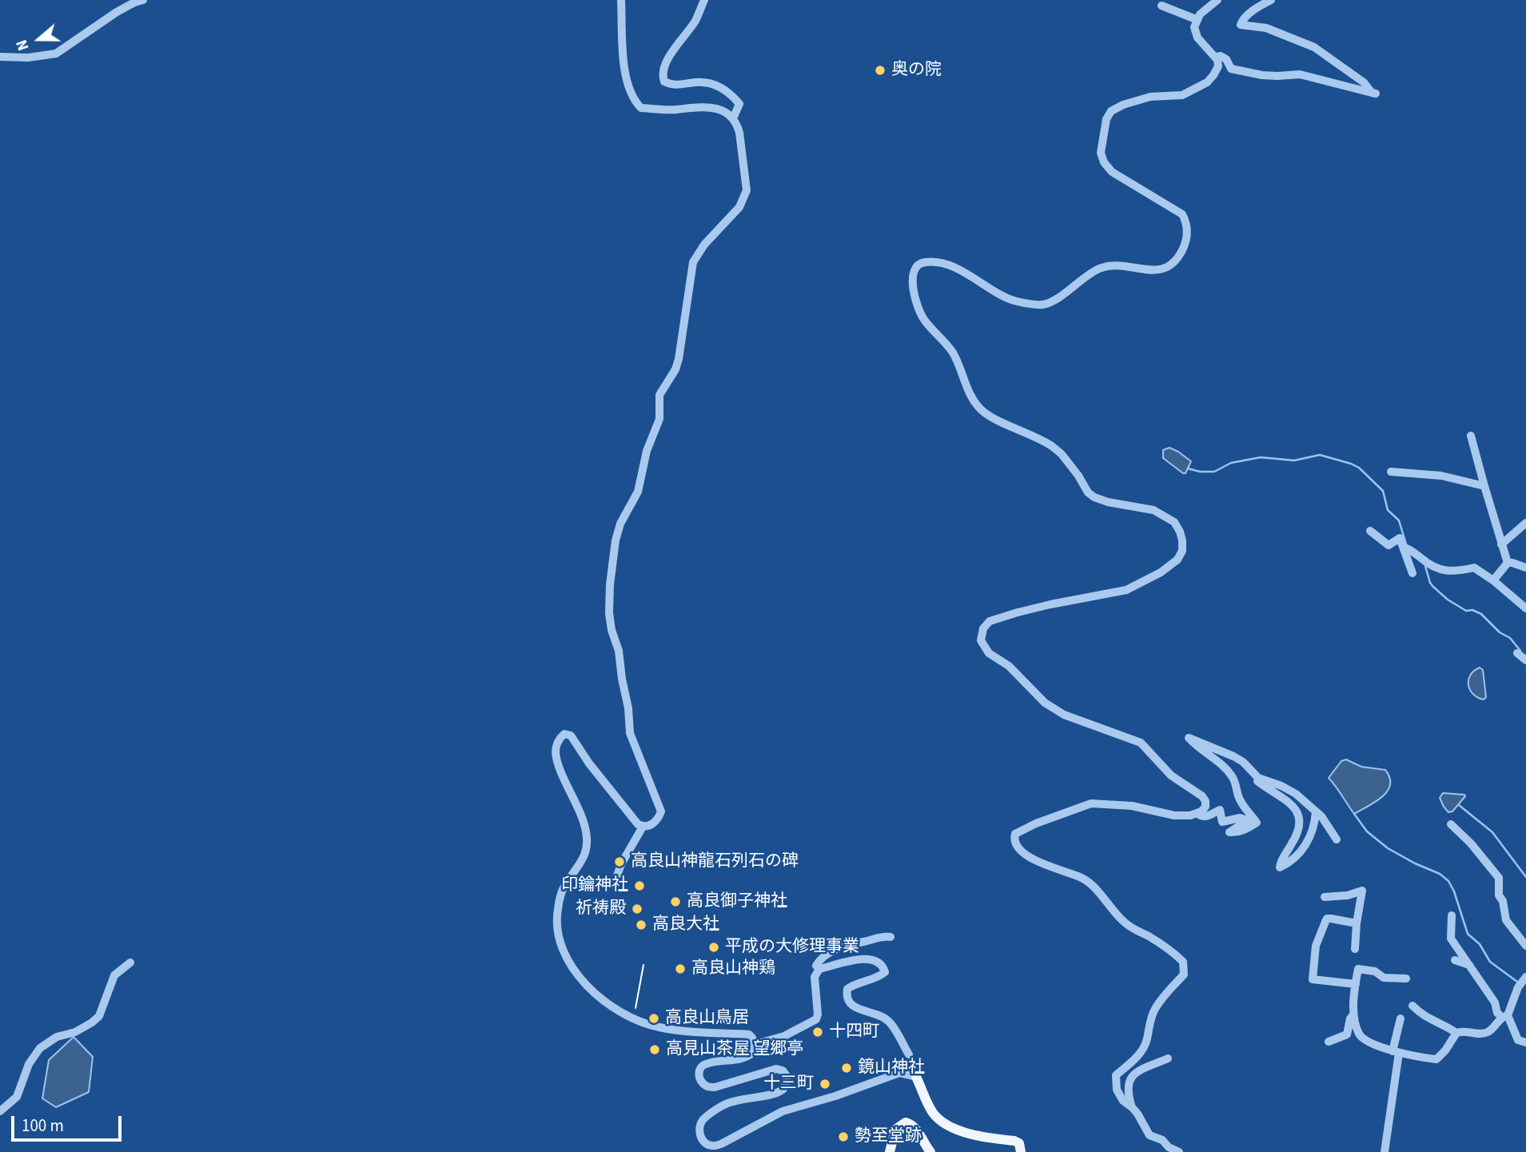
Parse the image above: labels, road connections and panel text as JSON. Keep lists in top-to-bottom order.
{
  "places": [
    "奥の院",
    "高良山神龍石列石の碑",
    "印鑰神社",
    "高良御子神社",
    "祈祷殿",
    "高良大社",
    "平成の大修理事業",
    "高良山神鶏",
    "高良山鳥居",
    "十四町",
    "高見山茶屋 望郷亭",
    "鏡山神社",
    "十三町",
    "勢至堂跡"
  ],
  "scale_bar": "100 m",
  "north": "left"
}
